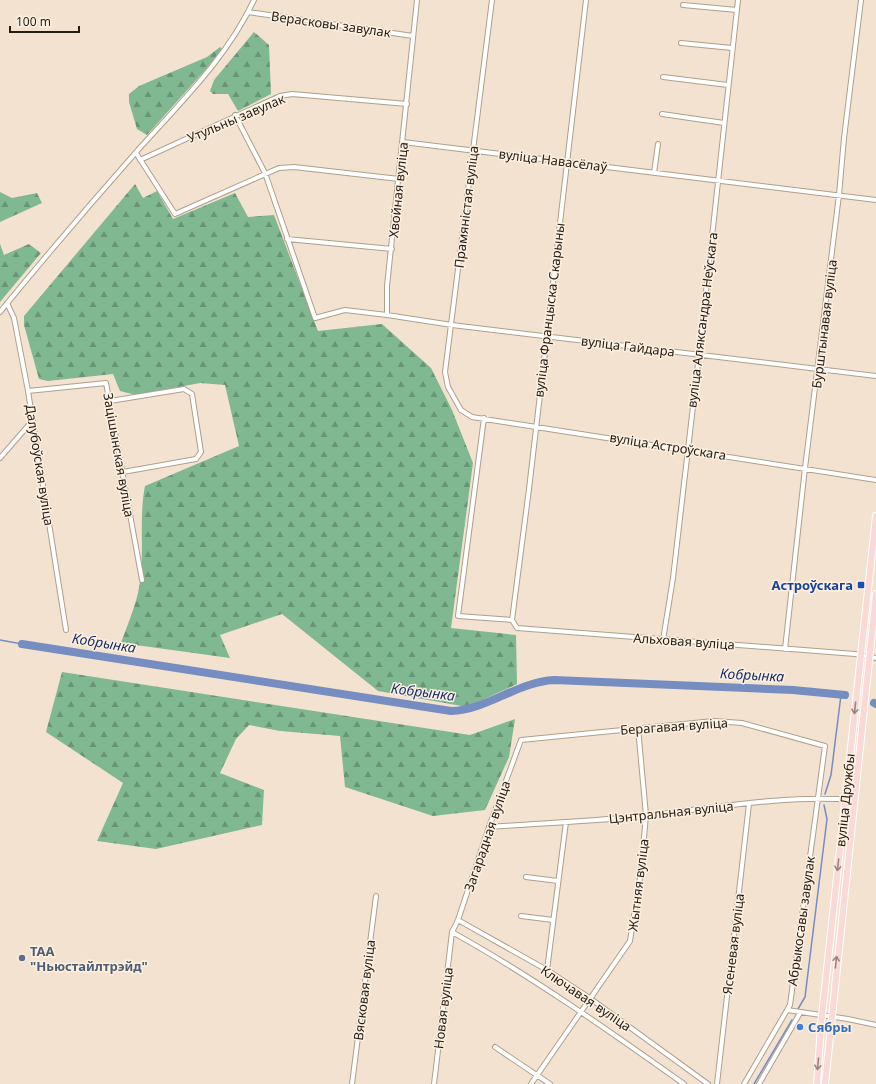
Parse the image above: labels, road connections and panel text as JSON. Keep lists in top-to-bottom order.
{
  "streets": {
    "main road": ["вуліца Дружбы"],
    "street": [
      "Верасковы завулак",
      "Утульны завулак",
      "вуліца Навасёлаў",
      "Хвойная вуліца",
      "Прамяністая вуліца",
      "вуліца Францыска Скарыны",
      "вуліца Аляксандра Неўскага",
      "Бурштынавая вуліца",
      "вуліца Гайдара",
      "вуліца Астроўскага",
      "Зацішынская вуліца",
      "Далубоўская вуліца",
      "Альховая вуліца",
      "Берагавая вуліца",
      "Цэнтральная вуліца",
      "Загарадная вуліца",
      "Жытняя вуліца",
      "Абрыкосавы завулак",
      "Ясеневая вуліца",
      "Вясковая вуліца",
      "Ключавая вуліца",
      "Новая вуліца"
    ]
  },
  "crossings": [
    ["Верасковы завулак", "Хвойная вуліца"],
    ["Утульны завулак", "Хвойная вуліца"],
    ["вуліца Навасёлаў", "Хвойная вуліца"],
    ["вуліца Навасёлаў", "Прамяністая вуліца"],
    ["вуліца Навасёлаў", "вуліца Францыска Скарыны"],
    ["вуліца Навасёлаў", "вуліца Аляксандра Неўскага"],
    ["вуліца Навасёлаў", "Бурштынавая вуліца"],
    ["Прамяністая вуліца", "вуліца Гайдара"],
    ["Прамяністая вуліца", "вуліца Астроўскага"],
    ["вуліца Францыска Скарыны", "вуліца Гайдара"],
    ["вуліца Францыска Скарыны", "вуліца Астроўскага"],
    ["вуліца Францыска Скарыны", "Альховая вуліца"],
    ["вуліца Аляксандра Неўскага", "вуліца Гайдара"],
    ["вуліца Аляксандра Неўскага", "вуліца Астроўскага"],
    ["вуліца Аляксандра Неўскага", "Альховая вуліца"],
    ["Бурштынавая вуліца", "вуліца Гайдара"],
    ["Бурштынавая вуліца", "вуліца Астроўскага"],
    ["Бурштынавая вуліца", "Альховая вуліца"],
    ["Зацішынская вуліца", "Далубоўская вуліца"],
    ["Альховая вуліца", "вуліца Дружбы"],
    ["Берагавая вуліца", "Загарадная вуліца"],
    ["Берагавая вуліца", "Жытняя вуліца"],
    ["Берагавая вуліца", "Абрыкосавы завулак"],
    ["вуліца Дружбы", "Цэнтральная вуліца"],
    ["Цэнтральная вуліца", "Загарадная вуліца"],
    ["Цэнтральная вуліца", "Жытняя вуліца"],
    ["Цэнтральная вуліца", "Абрыкосавы завулак"],
    ["Цэнтральная вуліца", "Ясеневая вуліца"],
    ["Загарадная вуліца", "Ключавая вуліца"],
    ["Загарадная вуліца", "Новая вуліца"],
    ["Жытняя вуліца", "Ключавая вуліца"],
    ["Ключавая вуліца", "Новая вуліца"]
  ],
  "water": ["Кобрынка"],
  "places": {
    "transit": ["Астроўскага"],
    "other": ["ТАА \"Ньюстайлтрэйд\"", "Сябры"]
  },
  "scale_bar": "100 m"
}
